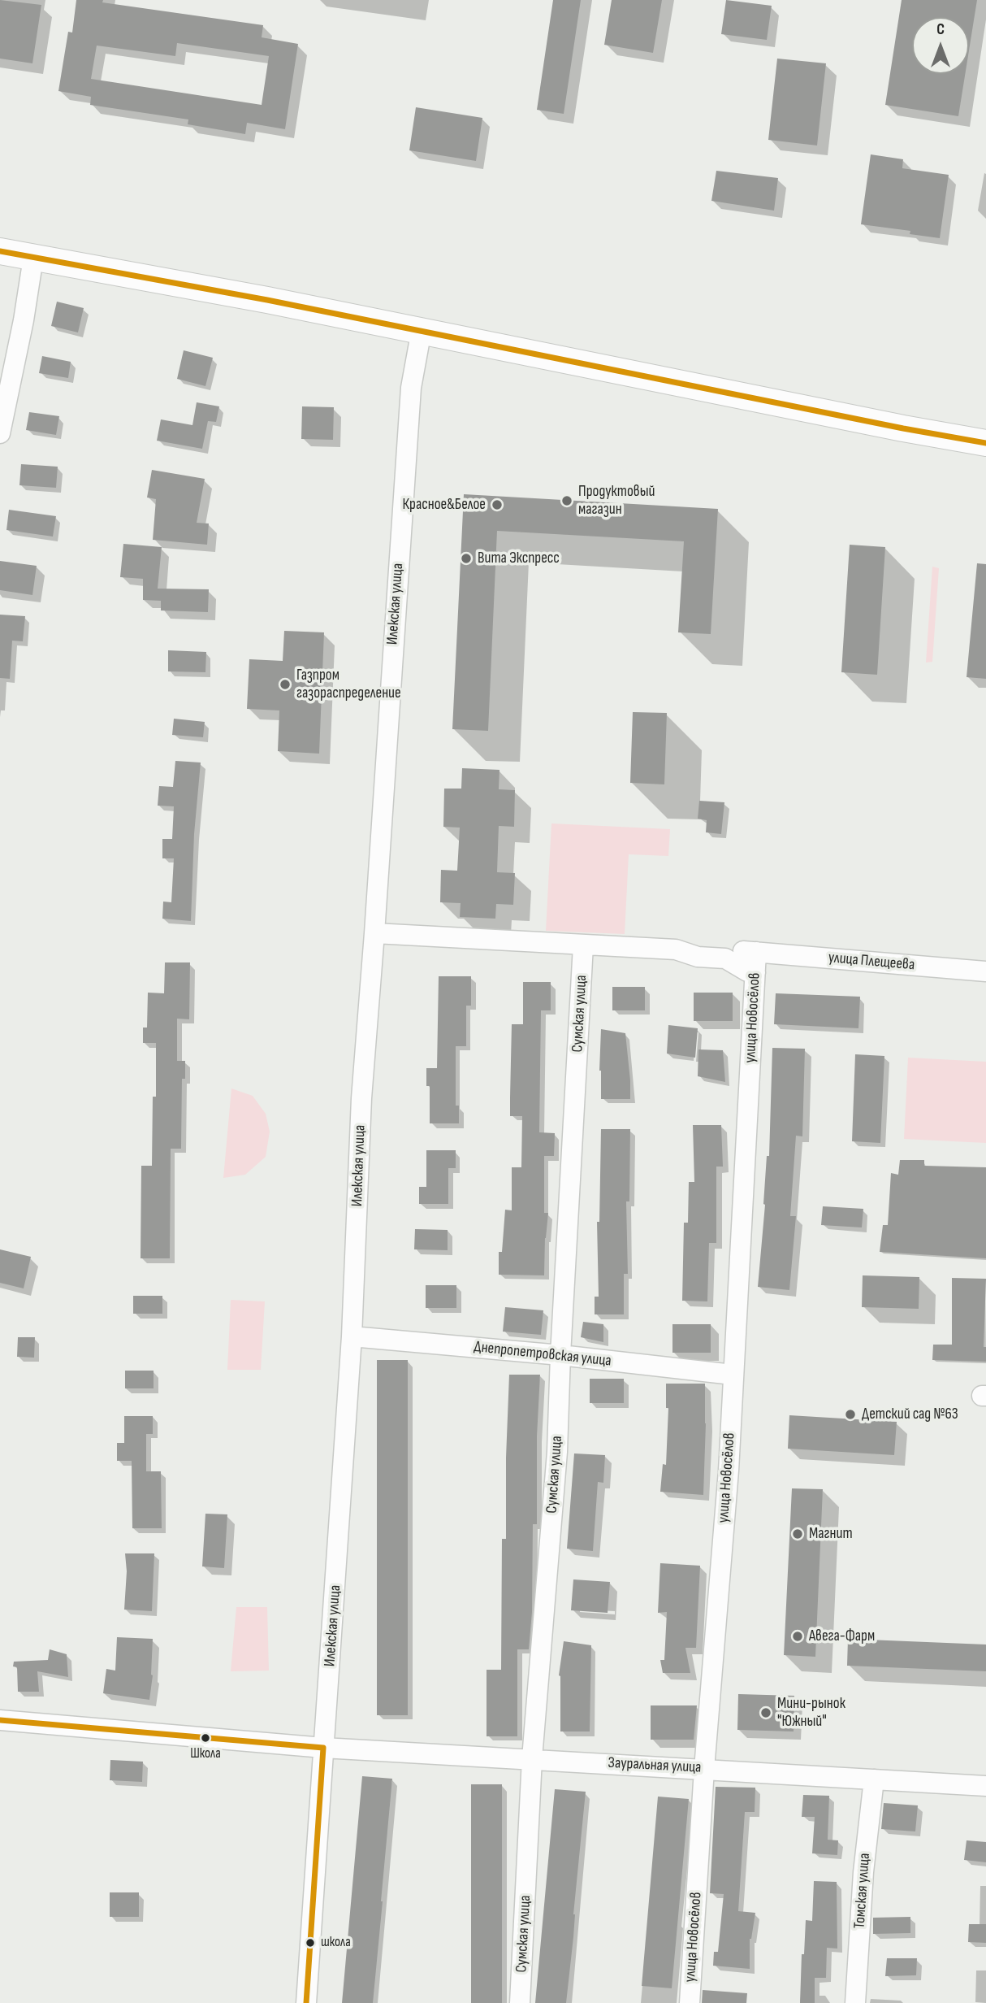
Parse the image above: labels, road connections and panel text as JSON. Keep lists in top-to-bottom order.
{
  "streets": {
    "street": [
      "Илекская улица",
      "улица Плещеева",
      "Сумская улица",
      "улица Новосёлов",
      "Днепропетровская улица",
      "Зауральная улица",
      "Томская улица"
    ]
  },
  "crossings": [
    ["Илекская улица", "Днепропетровская улица"],
    ["Илекская улица", "Зауральная улица"],
    ["улица Плещеева", "улица Новосёлов"],
    ["Сумская улица", "Днепропетровская улица"],
    ["Сумская улица", "Зауральная улица"],
    ["улица Новосёлов", "Днепропетровская улица"],
    ["улица Новосёлов", "Зауральная улица"],
    ["Зауральная улица", "Томская улица"]
  ],
  "places": [
    "Продуктовый магазин",
    "Красное&Белое",
    "Вита Экспресс",
    "Газпром газораспределение",
    "Детский сад №63",
    "Магнит",
    "Авега-Фарм",
    "Мини-рынок \"Южный\"",
    "Школа",
    "школа"
  ],
  "north": "top"
}
